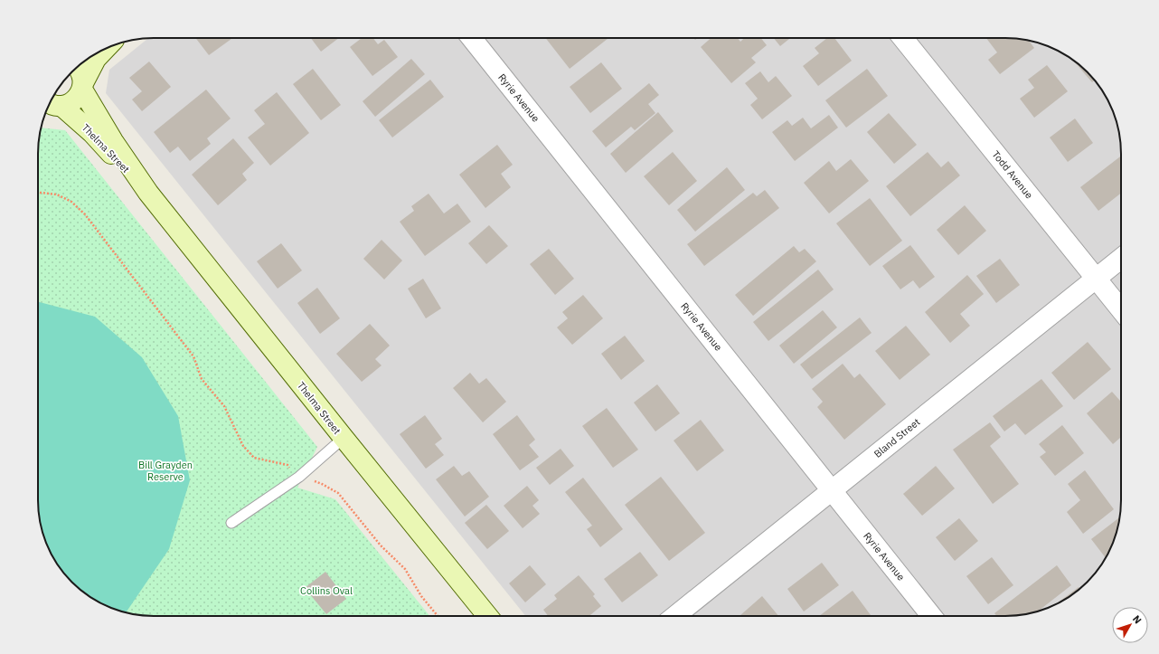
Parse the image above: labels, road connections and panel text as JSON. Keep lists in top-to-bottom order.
{
  "streets": {
    "main road": ["Thelma Street"],
    "street": ["Ryrie Avenue", "Todd Avenue", "Bland Street"]
  },
  "crossings": [
    ["Ryrie Avenue", "Bland Street"],
    ["Todd Avenue", "Bland Street"]
  ],
  "parks": ["Bill Grayden Reserve", "Collins Oval"],
  "north": "top right"
}
